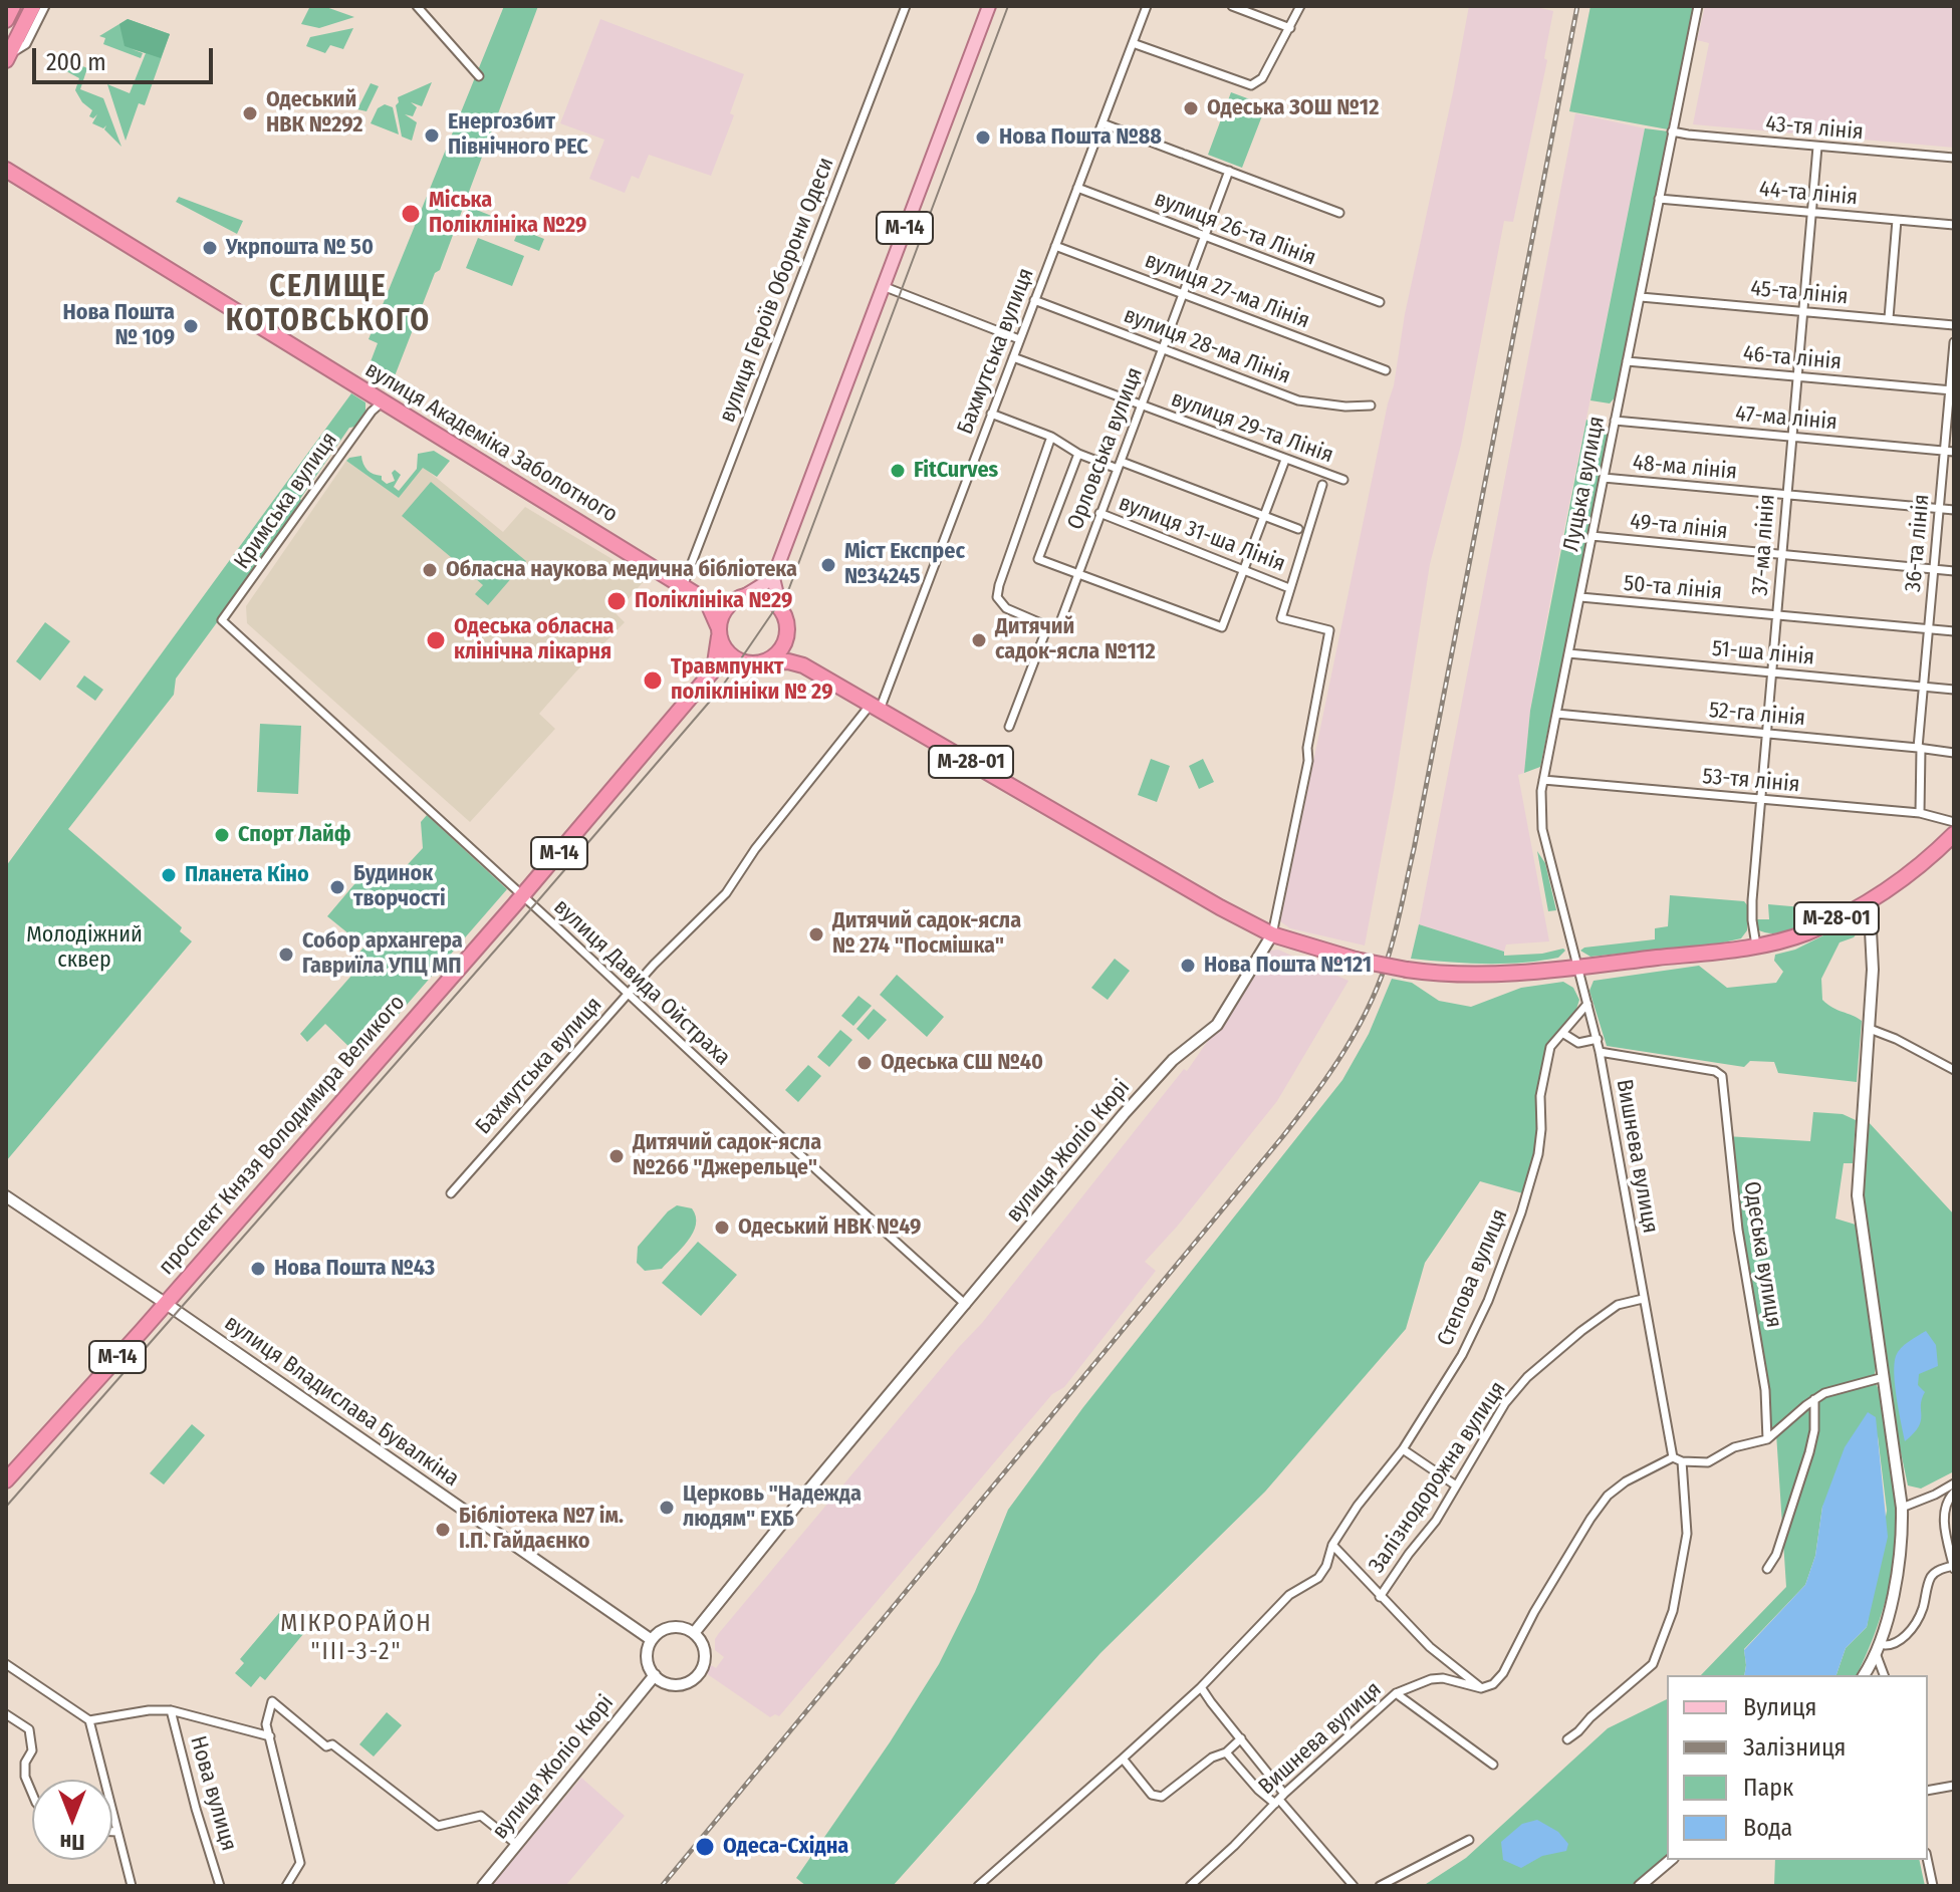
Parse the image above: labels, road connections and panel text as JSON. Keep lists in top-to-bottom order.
{
  "streets": {
    "highway": [
      "М-14",
      "вулиця Академіка Заболотного",
      "М-28-01",
      "проспект Князя Володимира Великого"
    ],
    "street": [
      "43-тя лінія",
      "44-та лінія",
      "вулиця 26-та Лінія",
      "вулиця Героїв Оборони Одеси",
      "вулиця 27-ма Лінія",
      "45-та лінія",
      "вулиця 28-ма Лінія",
      "Бахмутська вулиця",
      "46-та лінія",
      "47-ма лінія",
      "вулиця 29-та Лінія",
      "Орловська вулиця",
      "48-ма лінія",
      "Луцька вулиця",
      "Кримська вулиця",
      "49-та лінія",
      "вулиця 31-ша Лінія",
      "36-та лінія",
      "37-ма лінія",
      "50-та лінія",
      "51-ша лінія",
      "52-га лінія",
      "53-тя лінія",
      "вулиця Давида Ойстраха",
      "вулиця Жоліо Кюрі",
      "Вишнева вулиця",
      "Одеська вулиця",
      "Степова вулиця",
      "вулиця Владислава Бувалкіна",
      "Залізнодорожна вулиця",
      "Нова вулиця"
    ]
  },
  "crossings": [
    ["43-тя лінія", "Луцька вулиця"],
    ["43-тя лінія", "37-ма лінія"],
    ["44-та лінія", "Луцька вулиця"],
    ["44-та лінія", "37-ма лінія"],
    ["вулиця 26-та Лінія", "Бахмутська вулиця"],
    ["вулиця 26-та Лінія", "Орловська вулиця"],
    ["вулиця Героїв Оборони Одеси", "вулиця Академіка Заболотного"],
    ["вулиця 27-ма Лінія", "Бахмутська вулиця"],
    ["вулиця 27-ма Лінія", "Орловська вулиця"],
    ["45-та лінія", "Луцька вулиця"],
    ["45-та лінія", "37-ма лінія"],
    ["вулиця 28-ма Лінія", "Бахмутська вулиця"],
    ["вулиця 28-ма Лінія", "Орловська вулиця"],
    ["Бахмутська вулиця", "вулиця 29-та Лінія"],
    ["Бахмутська вулиця", "М-28-01"],
    ["Бахмутська вулиця", "вулиця Давида Ойстраха"],
    ["46-та лінія", "Луцька вулиця"],
    ["46-та лінія", "36-та лінія"],
    ["46-та лінія", "37-ма лінія"],
    ["47-ма лінія", "Луцька вулиця"],
    ["47-ма лінія", "36-та лінія"],
    ["47-ма лінія", "37-ма лінія"],
    ["вулиця 29-та Лінія", "Орловська вулиця"],
    ["вулиця Академіка Заболотного", "Кримська вулиця"],
    ["Орловська вулиця", "вулиця 31-ша Лінія"],
    ["48-ма лінія", "Луцька вулиця"],
    ["48-ма лінія", "36-та лінія"],
    ["48-ма лінія", "37-ма лінія"],
    ["Луцька вулиця", "49-та лінія"],
    ["Луцька вулиця", "50-та лінія"],
    ["Луцька вулиця", "51-ша лінія"],
    ["Луцька вулиця", "52-га лінія"],
    ["Луцька вулиця", "М-28-01"],
    ["Луцька вулиця", "53-тя лінія"],
    ["Луцька вулиця", "Вишнева вулиця"],
    ["Луцька вулиця", "Степова вулиця"],
    ["Кримська вулиця", "вулиця Давида Ойстраха"],
    ["49-та лінія", "36-та лінія"],
    ["49-та лінія", "37-ма лінія"],
    ["вулиця 31-ша Лінія", "вулиця Жоліо Кюрі"],
    ["36-та лінія", "50-та лінія"],
    ["36-та лінія", "51-ша лінія"],
    ["36-та лінія", "52-га лінія"],
    ["36-та лінія", "53-тя лінія"],
    ["37-ма лінія", "50-та лінія"],
    ["37-ма лінія", "51-ша лінія"],
    ["37-ма лінія", "52-га лінія"],
    ["37-ма лінія", "М-28-01"],
    ["37-ма лінія", "53-тя лінія"],
    ["М-28-01", "вулиця Жоліо Кюрі"],
    ["вулиця Давида Ойстраха", "проспект Князя Володимира Великого"],
    ["вулиця Давида Ойстраха", "вулиця Жоліо Кюрі"],
    ["проспект Князя Володимира Великого", "вулиця Владислава Бувалкіна"],
    ["вулиця Жоліо Кюрі", "вулиця Владислава Бувалкіна"],
    ["Вишнева вулиця", "Одеська вулиця"],
    ["Вишнева вулиця", "Степова вулиця"],
    ["Вишнева вулиця", "Залізнодорожна вулиця"]
  ],
  "districts": ["СЕЛИЩЕ КОТОВСЬКОГО", "МІКРОРАЙОН \"ІІІ-3-2\""],
  "parks": ["Молодіжний сквер"],
  "places": [
    "Одеська ЗОШ №12",
    "Одеський НВК №292",
    "Енергозбит Північного РЕС",
    "Нова Пошта №88",
    "Міська Поліклініка №29",
    "Укрпошта № 50",
    "Нова Пошта № 109",
    "FitCurves",
    "Міст Експрес №34245",
    "Обласна наукова медична бібліотека",
    "Поліклініка №29",
    "Одеська обласна клінічна лікарня",
    "Дитячий садок-ясла №112",
    "Травмпункт поліклініки № 29",
    "Спорт Лайф",
    "Планета Кіно",
    "Будинок творчості",
    "Дитячий садок-ясла № 274 \"Посмішка\"",
    "Собор архангера Гавриїла УПЦ МП",
    "Нова Пошта №121",
    "Одеська СШ №40",
    "Дитячий садок-ясла №266 \"Джерельце\"",
    "Одеський НВК №49",
    "Нова Пошта №43",
    "Церковь \"Надежда людям\" ЕХБ",
    "Бібліотека №7 ім. І.П. Гайдаєнко",
    "Одеса-Східна"
  ],
  "legend": [
    "Вулиця",
    "Залізниця",
    "Парк",
    "Вода"
  ],
  "scale_bar": "200 m",
  "north": "bottom"
}
